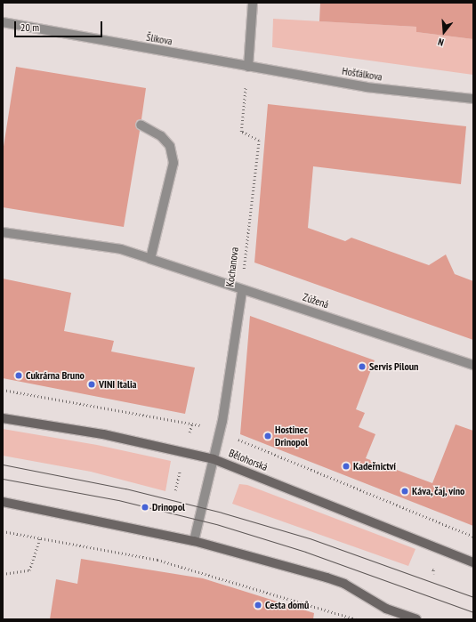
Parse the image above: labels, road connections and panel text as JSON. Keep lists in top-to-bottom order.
{
  "streets": {
    "street": [
      "Šlikova",
      "Hošťálkova",
      "Kochanova",
      "Zúžená",
      "Bělohorská"
    ]
  },
  "crossings": [
    ["Šlikova", "Hošťálkova"],
    ["Šlikova", "Kochanova"],
    ["Hošťálkova", "Kochanova"],
    ["Kochanova", "Zúžená"],
    ["Kochanova", "Bělohorská"]
  ],
  "places": [
    "Servis Piloun",
    "Cukrárna Bruno",
    "VINI Italia",
    "Hostinec Drinopol",
    "Kadeřnictví",
    "Káva, čaj, víno",
    "Drinopol",
    "Cesta domů"
  ],
  "scale_bar": "20 m",
  "north": "bottom"
}
